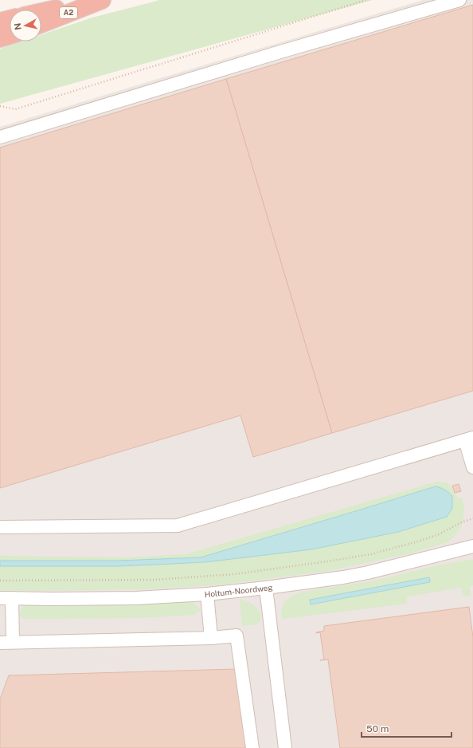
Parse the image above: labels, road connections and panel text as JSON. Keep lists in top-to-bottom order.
{
  "streets": {
    "highway": ["A2"],
    "street": ["Holtum-Noordweg"]
  },
  "scale_bar": "50 m",
  "north": "left"
}
